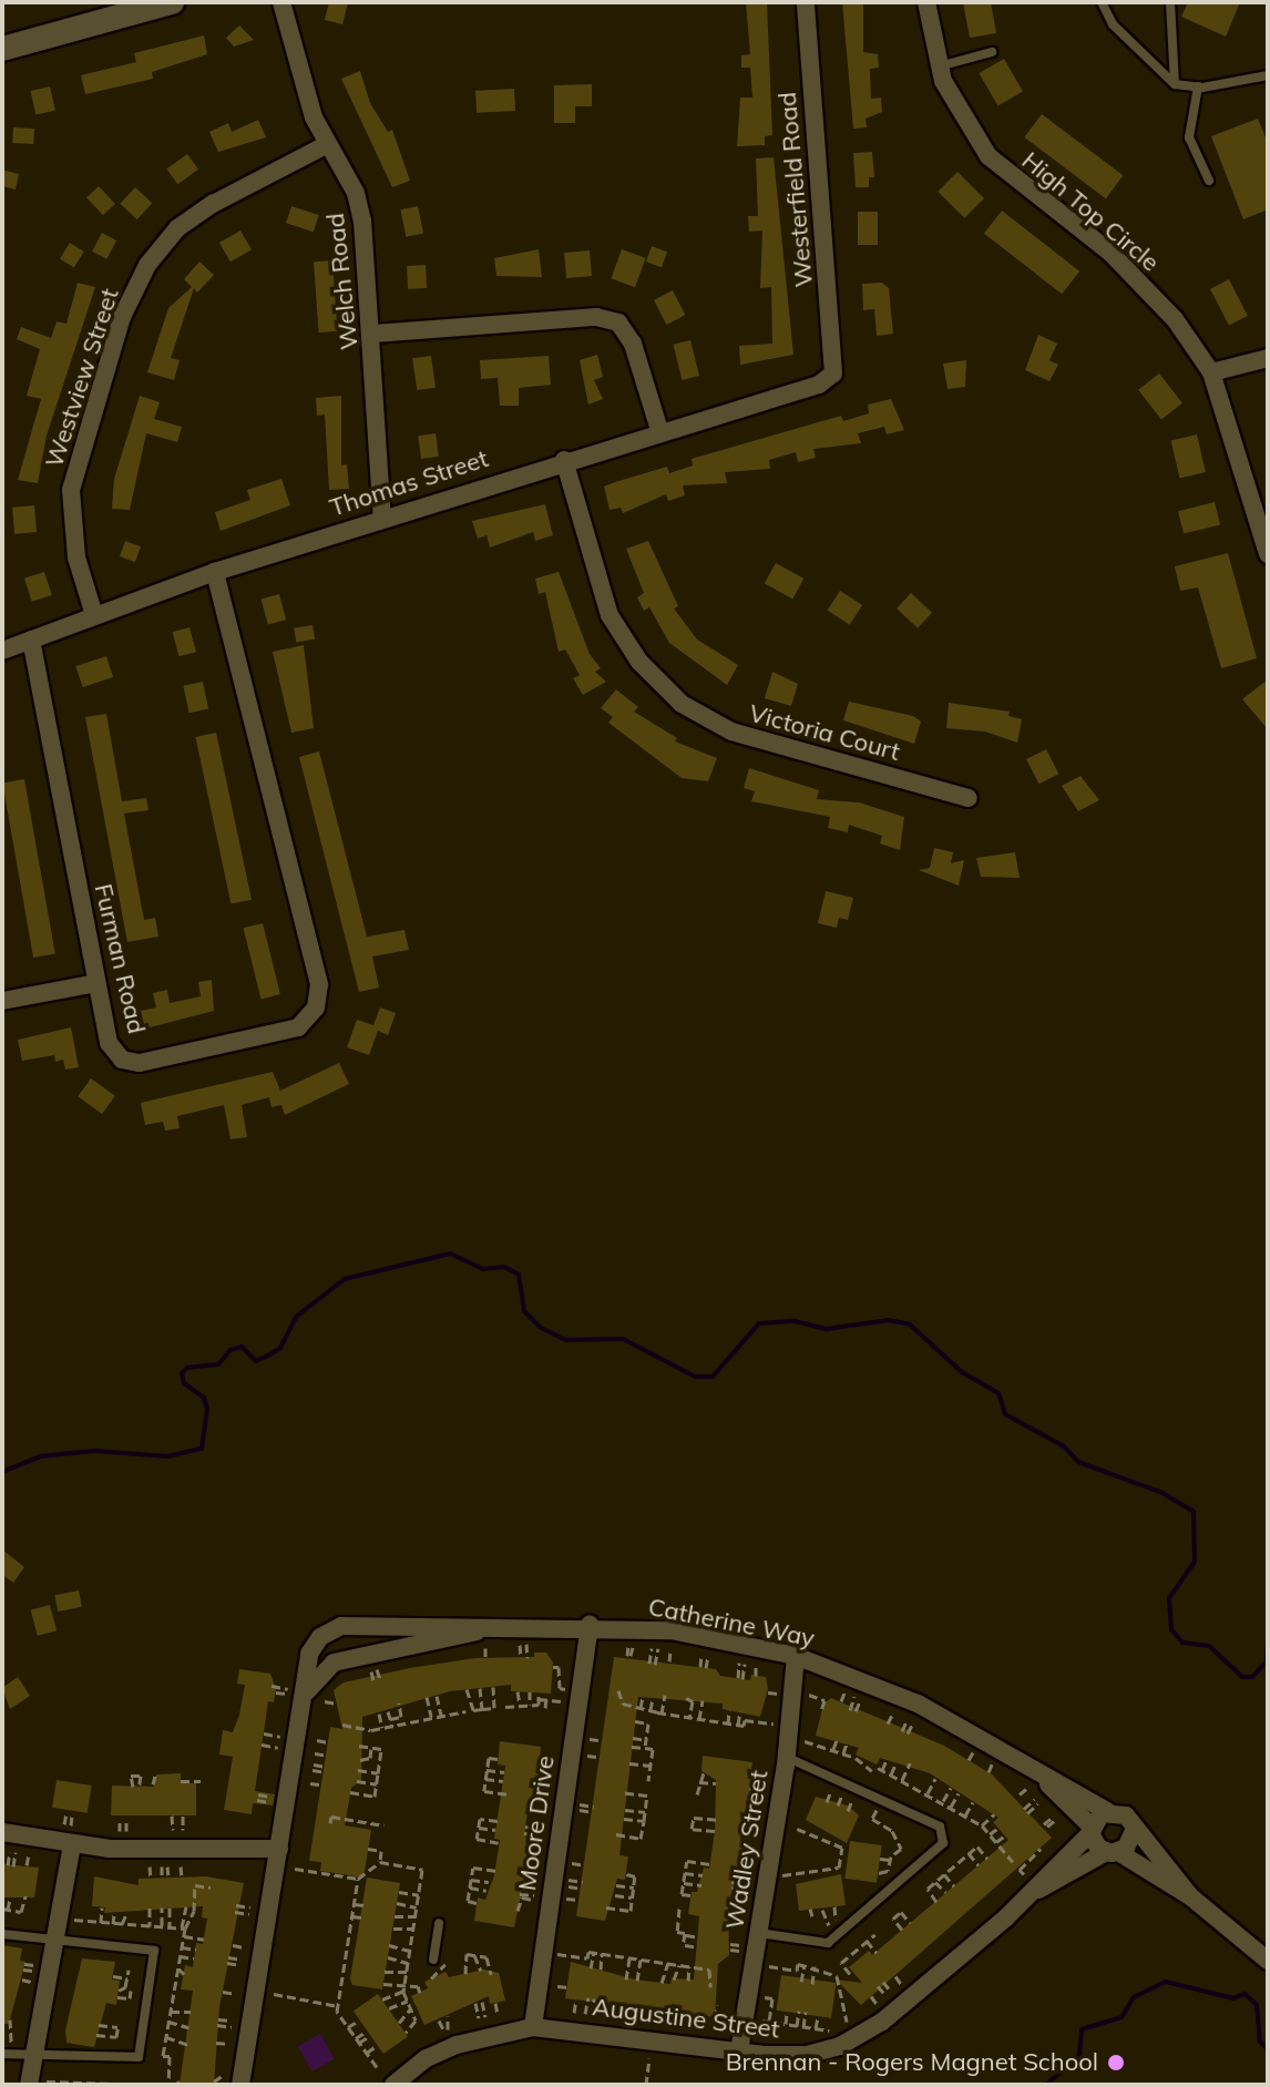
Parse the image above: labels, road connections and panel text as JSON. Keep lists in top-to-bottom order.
{
  "streets": {
    "street": [
      "Westerfield Road",
      "High Top Circle",
      "Welch Road",
      "Westview Street",
      "Thomas Street",
      "Victoria Court",
      "Furman Road",
      "Catherine Way",
      "Moore Drive",
      "Wadley Street",
      "Augustine Street"
    ]
  },
  "crossings": [
    ["Westerfield Road", "Thomas Street"],
    ["Welch Road", "Westview Street"],
    ["Welch Road", "Thomas Street"],
    ["Westview Street", "Thomas Street"],
    ["Thomas Street", "Victoria Court"],
    ["Thomas Street", "Furman Road"],
    ["Catherine Way", "Moore Drive"],
    ["Catherine Way", "Wadley Street"],
    ["Catherine Way", "Augustine Street"],
    ["Moore Drive", "Augustine Street"],
    ["Wadley Street", "Augustine Street"]
  ],
  "places": ["Brennan - Rogers Magnet School"]
}
